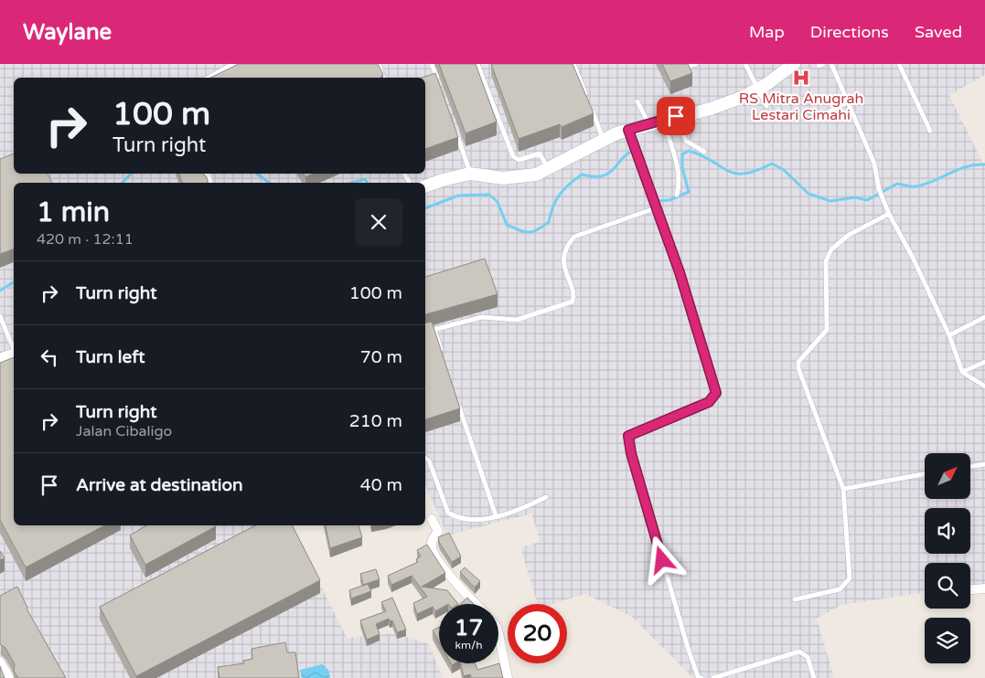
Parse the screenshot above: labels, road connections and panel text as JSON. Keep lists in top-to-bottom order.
{
  "places": {
    "hospital": ["RS Mitra Anugrah Lestari Cimahi"]
  },
  "north": "top right",
  "page": {
    "header": "Waylane",
    "nav": ["Map", "Directions", "Saved"],
    "turn": ["100 m", "Turn right"],
    "heading": ["1 min", "420 m · 12:11"],
    "list": [
      {
        "name": "Turn right",
        "value": "100 m"
      },
      {
        "name": "Turn left",
        "value": "70 m"
      },
      {
        "name": "Turn right",
        "note": "Jalan Cibaligo",
        "value": "210 m"
      },
      {
        "name": "Arrive at destination",
        "value": "40 m"
      }
    ],
    "speed": "17 km/h",
    "limit": "20"
  }
}
